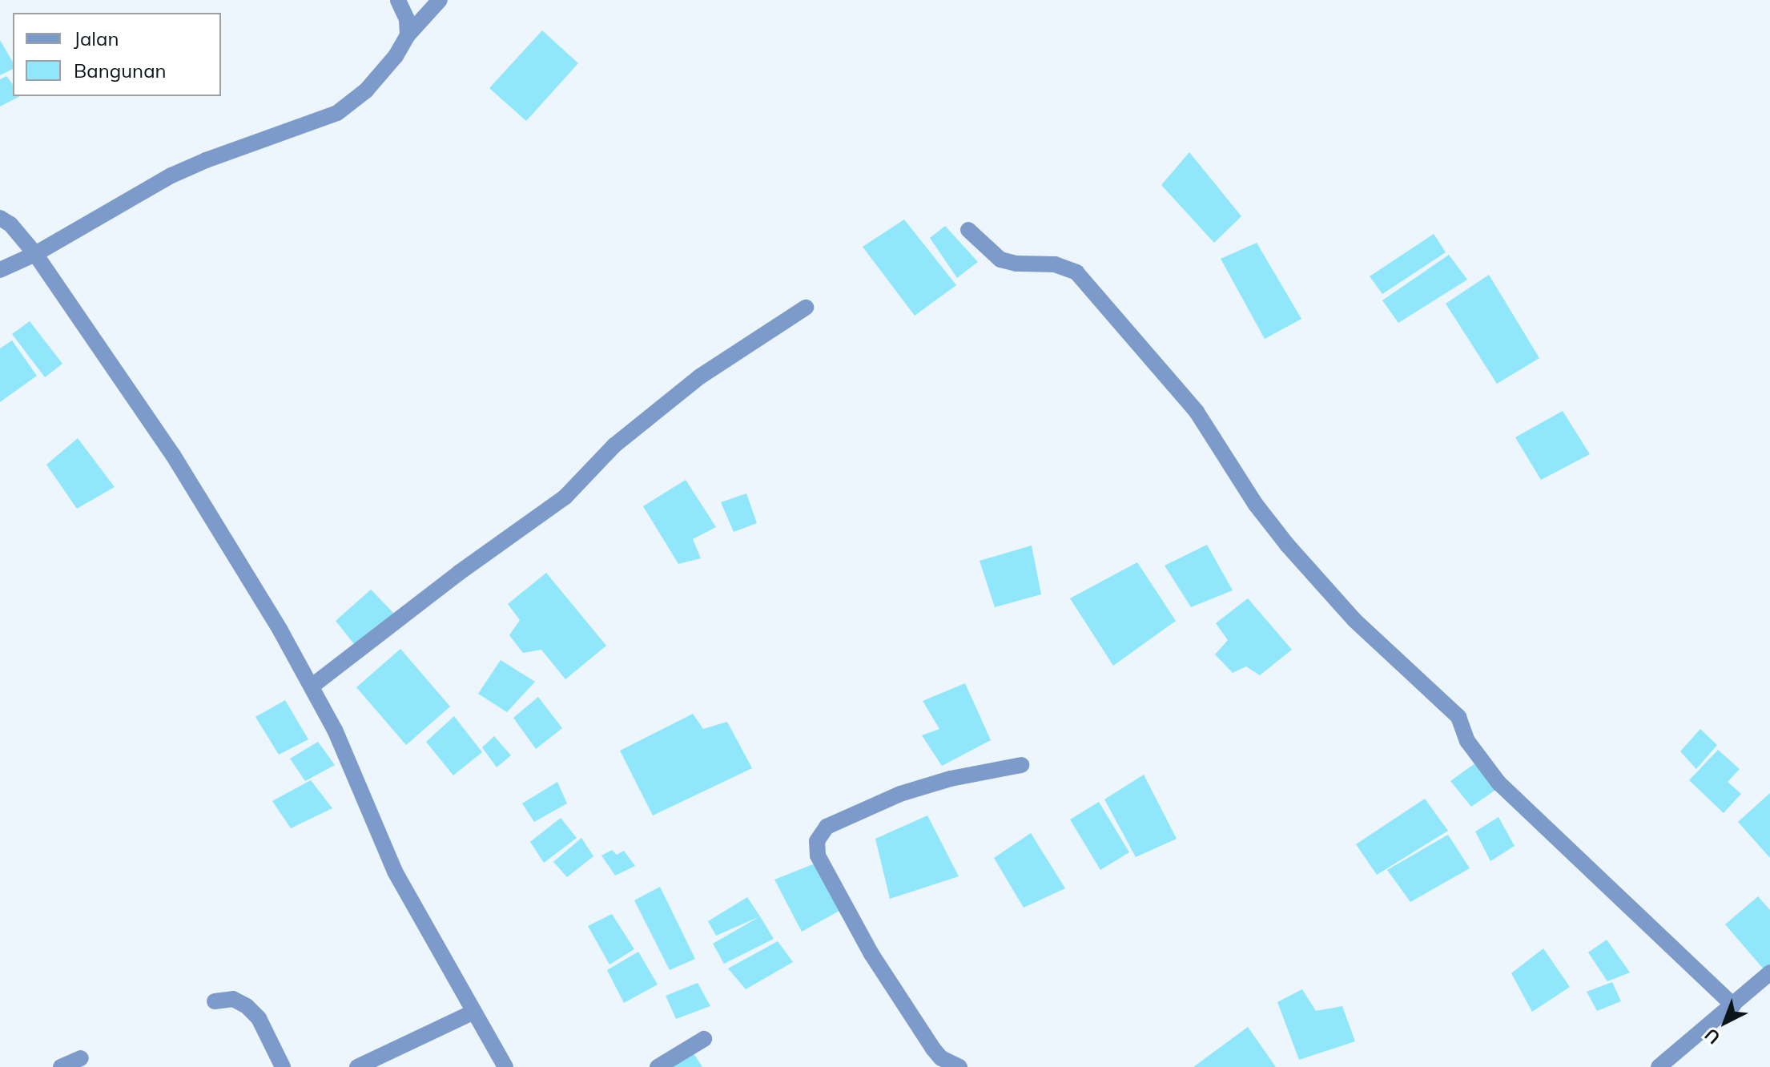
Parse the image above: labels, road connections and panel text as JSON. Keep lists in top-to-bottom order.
{
  "legend": ["Jalan", "Bangunan"],
  "north": "bottom left"
}
